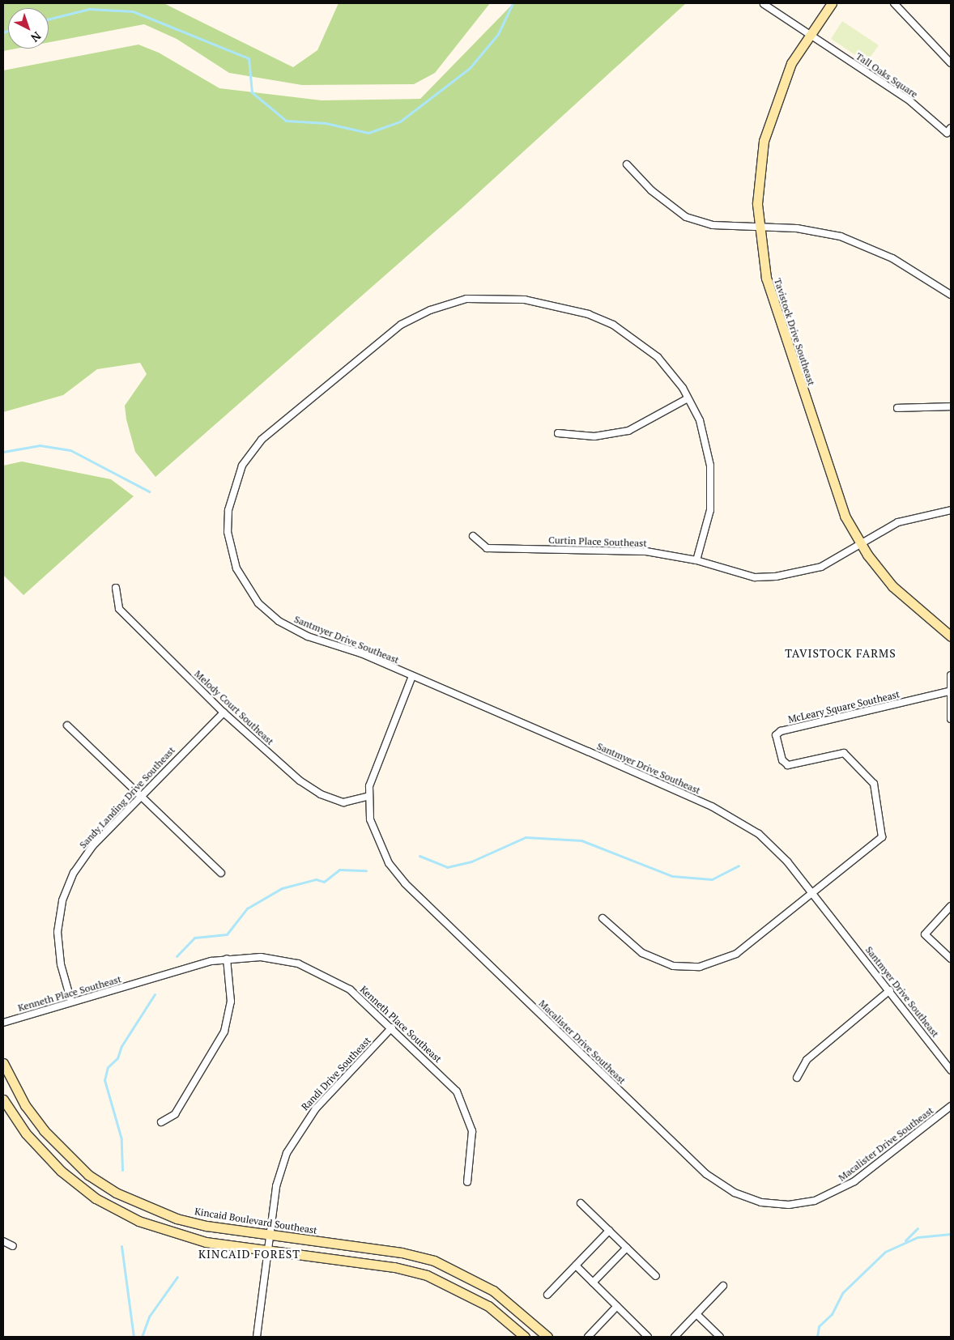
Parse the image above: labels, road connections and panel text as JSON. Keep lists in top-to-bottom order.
{
  "streets": {
    "street": [
      "Tall Oaks Square",
      "Tavistock Drive Southeast",
      "Curtin Place Southeast",
      "Santmyer Drive Southeast",
      "McLeary Square Southeast",
      "Melody Court Southeast",
      "Sandy Landing Drive Southeast",
      "Kenneth Place Southeast",
      "Macalister Drive Southeast",
      "Randi Drive Southeast",
      "Kincaid Boulevard Southeast"
    ]
  },
  "crossings": [
    ["Tall Oaks Square", "Tavistock Drive Southeast"],
    ["Tavistock Drive Southeast", "Curtin Place Southeast"],
    ["Curtin Place Southeast", "Santmyer Drive Southeast"],
    ["Santmyer Drive Southeast", "McLeary Square Southeast"],
    ["Santmyer Drive Southeast", "Macalister Drive Southeast"],
    ["Melody Court Southeast", "Sandy Landing Drive Southeast"],
    ["Melody Court Southeast", "Macalister Drive Southeast"],
    ["Sandy Landing Drive Southeast", "Kenneth Place Southeast"],
    ["Kenneth Place Southeast", "Randi Drive Southeast"],
    ["Randi Drive Southeast", "Kincaid Boulevard Southeast"]
  ],
  "districts": ["TAVISTOCK FARMS", "KINCAID FOREST"],
  "north": "bottom right"
}
